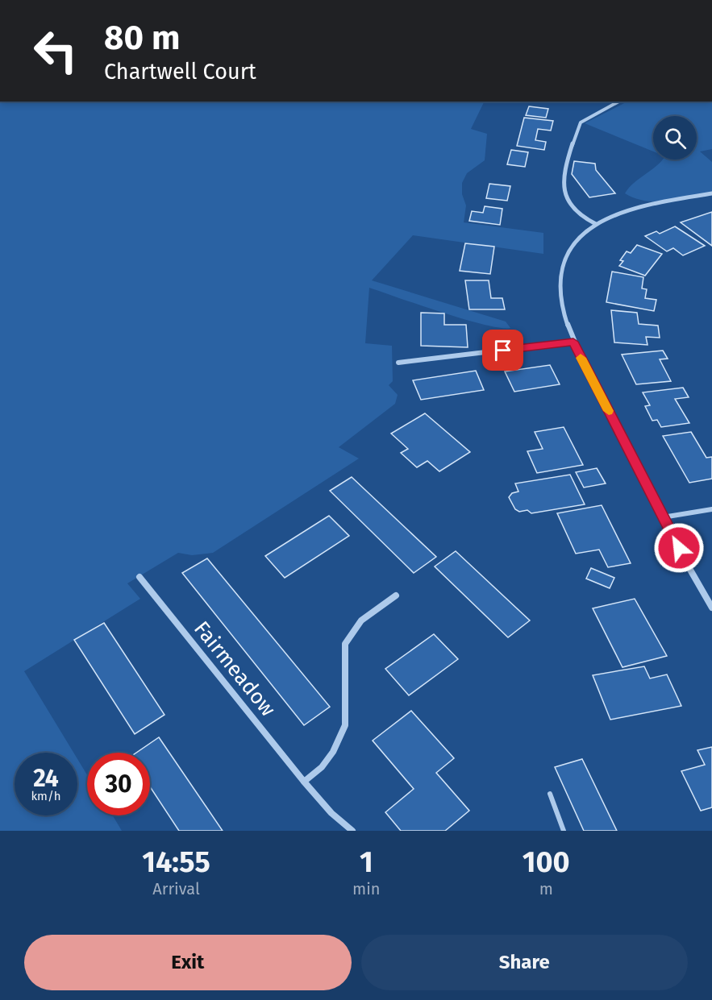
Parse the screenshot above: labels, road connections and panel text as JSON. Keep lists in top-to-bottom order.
{
  "streets": {
    "street": ["Fairmeadow"]
  },
  "page": {
    "turn": ["80 m", "Chartwell Court"],
    "speed": "24 km/h",
    "limit": "30",
    "eta": [
      "14:55",
      "Arrival",
      "1",
      "min",
      "100",
      "m"
    ],
    "buttons": ["Exit", "Share"]
  }
}
